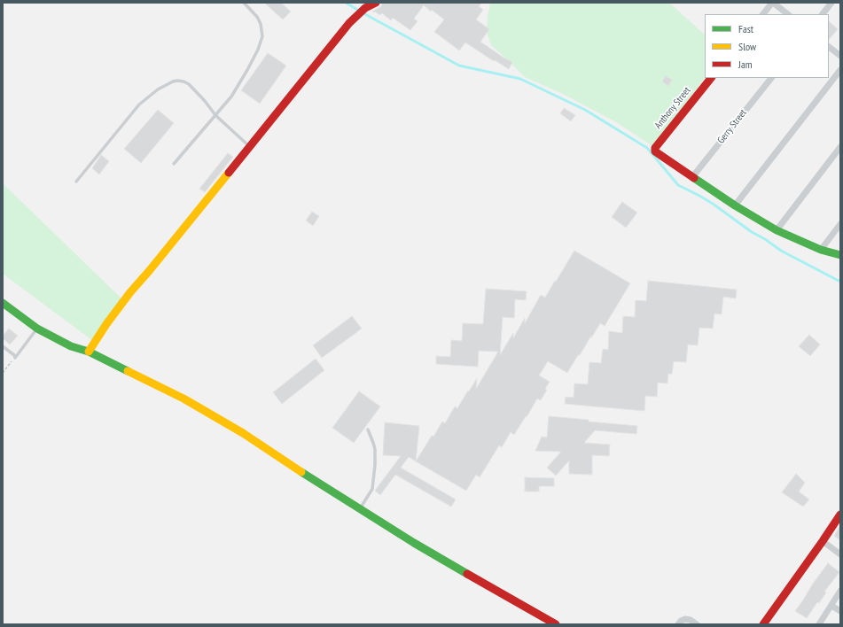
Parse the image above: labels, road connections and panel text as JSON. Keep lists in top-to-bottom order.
{
  "streets": {
    "street": ["Anthony Street", "Gerry Street"]
  },
  "crossings": [
    ["Anthony Street", "Gerry Street"]
  ],
  "legend": ["Fast", "Slow", "Jam"]
}
